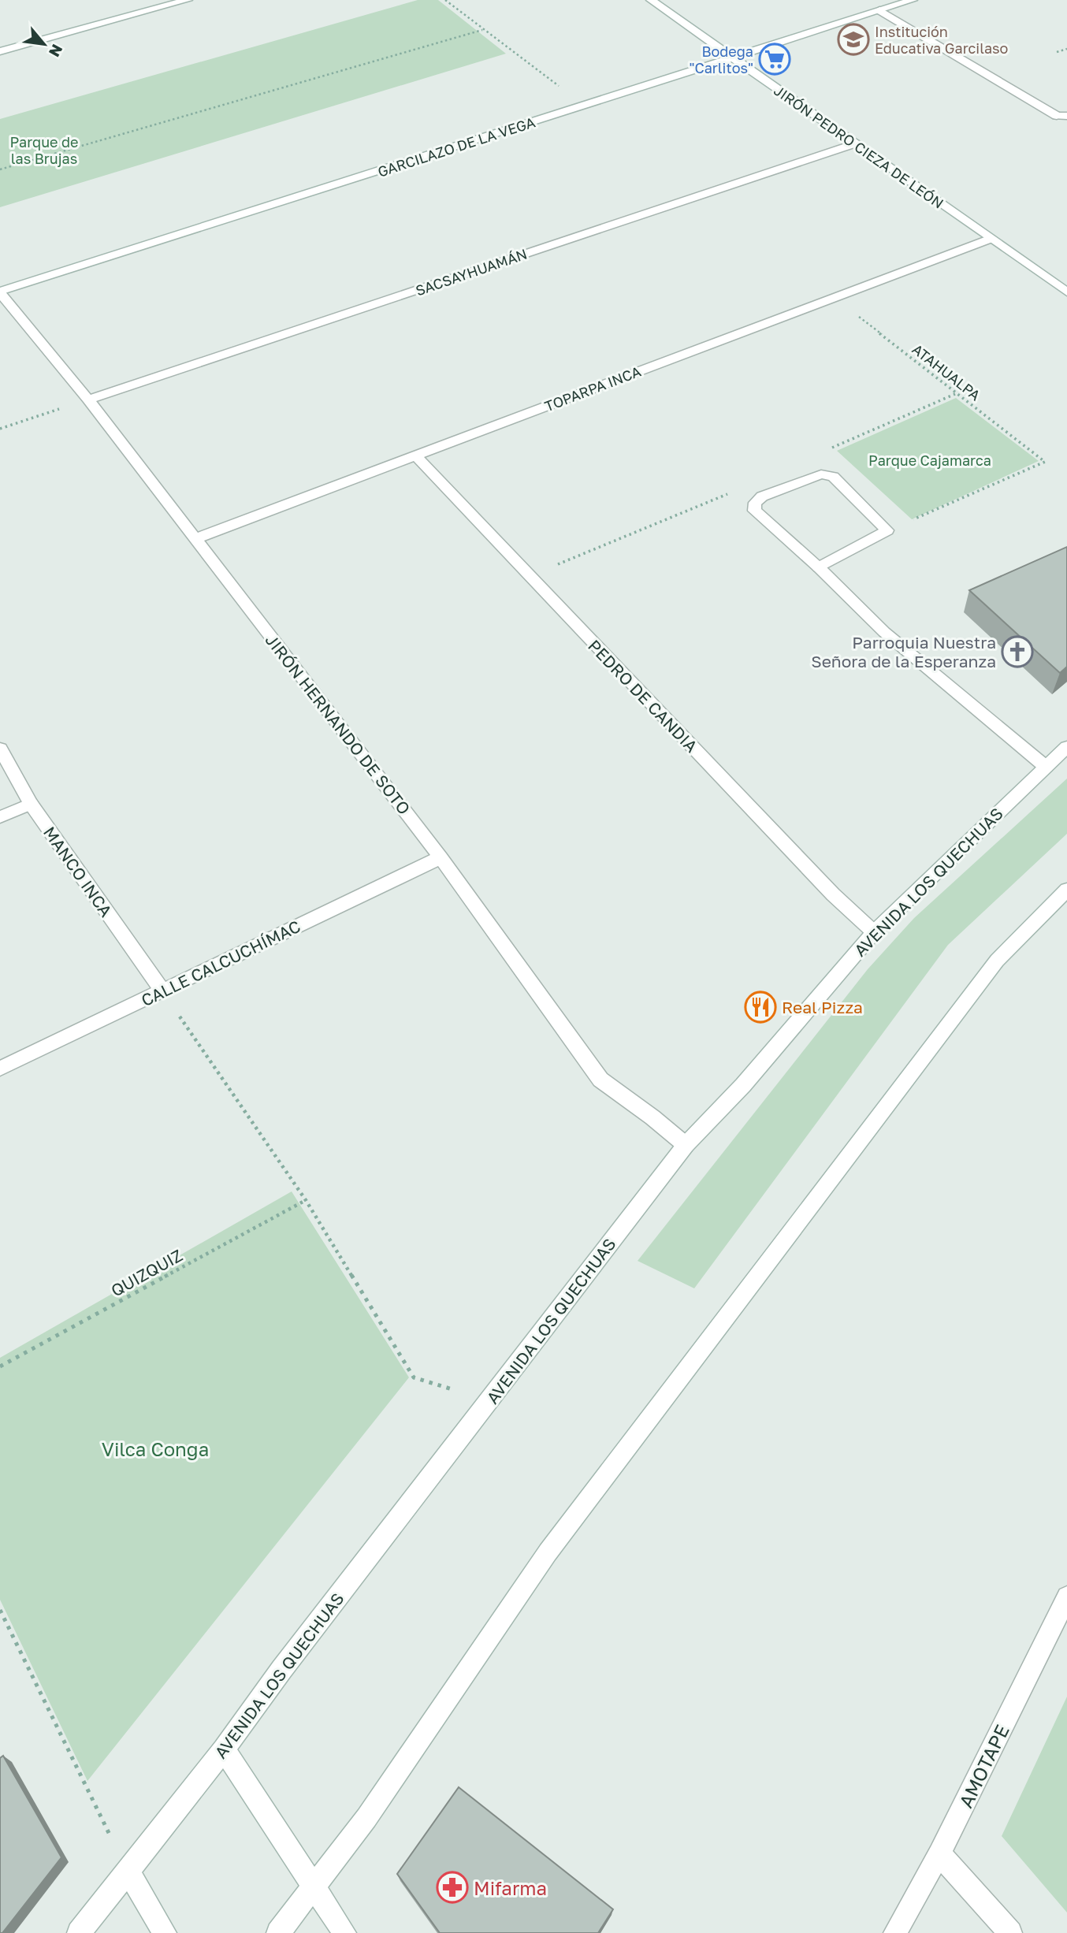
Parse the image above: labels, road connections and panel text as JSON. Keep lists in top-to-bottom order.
{
  "streets": {
    "street": [
      "GARCILAZO DE LA VEGA",
      "JIRÓN PEDRO CIEZA DE LEÓN",
      "SACSAYHUAMÁN",
      "TOPARPA INCA",
      "PEDRO DE CANDIA",
      "JIRÓN HERNANDO DE SOTO",
      "MANCO INCA",
      "AVENIDA LOS QUECHUAS",
      "CALLE CALCUCHÍMAC",
      "AMOTAPE"
    ],
    "path": ["ATAHUALPA", "QUIZQUIZ"]
  },
  "crossings": [
    ["GARCILAZO DE LA VEGA", "JIRÓN PEDRO CIEZA DE LEÓN"],
    ["GARCILAZO DE LA VEGA", "JIRÓN HERNANDO DE SOTO"],
    ["JIRÓN PEDRO CIEZA DE LEÓN", "SACSAYHUAMÁN"],
    ["JIRÓN PEDRO CIEZA DE LEÓN", "TOPARPA INCA"],
    ["SACSAYHUAMÁN", "JIRÓN HERNANDO DE SOTO"],
    ["ATAHUALPA", "TOPARPA INCA"],
    ["TOPARPA INCA", "PEDRO DE CANDIA"],
    ["TOPARPA INCA", "JIRÓN HERNANDO DE SOTO"],
    ["PEDRO DE CANDIA", "AVENIDA LOS QUECHUAS"],
    ["JIRÓN HERNANDO DE SOTO", "AVENIDA LOS QUECHUAS"],
    ["JIRÓN HERNANDO DE SOTO", "CALLE CALCUCHÍMAC"],
    ["MANCO INCA", "CALLE CALCUCHÍMAC"]
  ],
  "parks": ["Parque de las Brujas", "Parque Cajamarca", "Vilca Conga"],
  "places": {
    "school or university": ["Institución Educativa Garcilaso"],
    "supermarket": ["Bodega \"Carlitos\""],
    "church": ["Parroquia Nuestra Señora de la Esperanza"],
    "restaurant": ["Real Pizza"],
    "pharmacy": ["Mifarma"]
  },
  "north": "bottom right"
}
